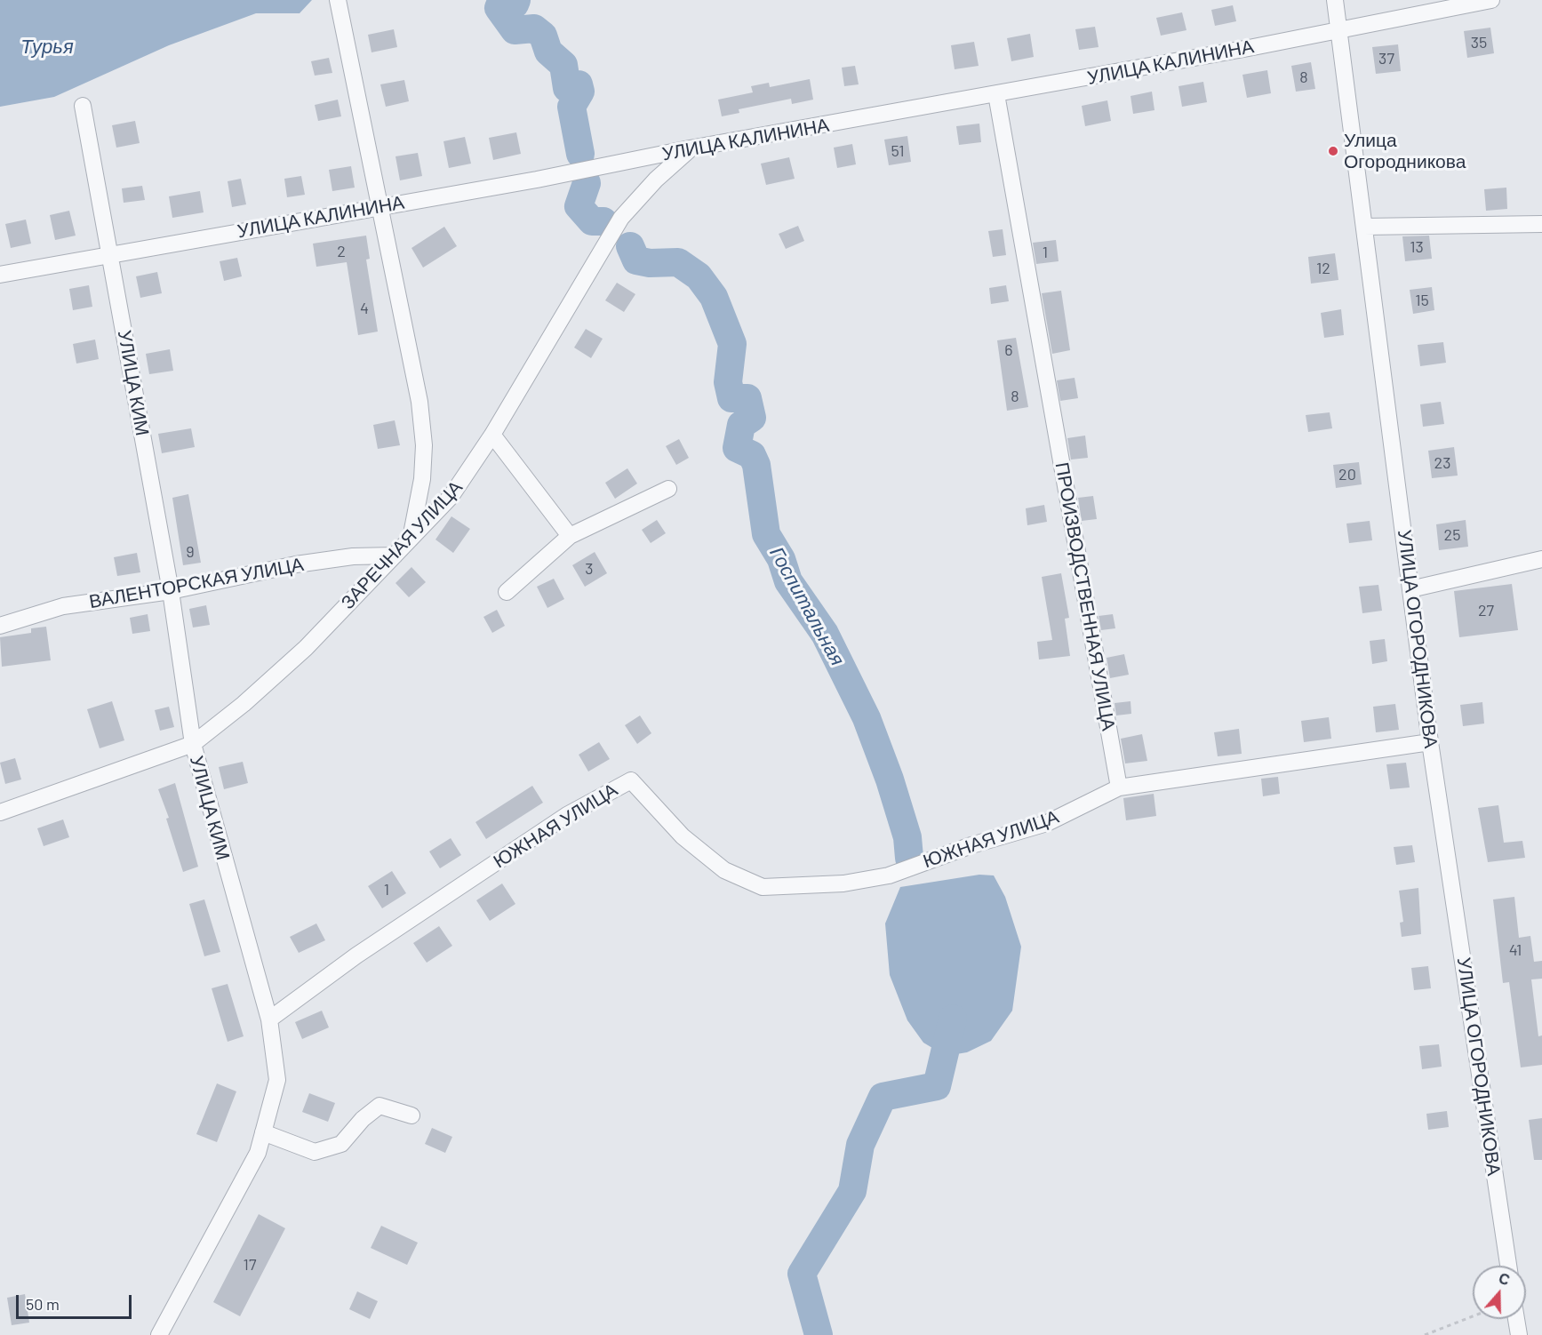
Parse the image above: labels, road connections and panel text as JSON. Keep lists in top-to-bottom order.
{
  "streets": {
    "street": [
      "УЛИЦА КАЛИНИНА",
      "УЛИЦА КИМ",
      "ЗАРЕЧНАЯ УЛИЦА",
      "ВАЛЕНТОРСКАЯ УЛИЦА",
      "ПРОИЗВОДСТВЕННАЯ УЛИЦА",
      "УЛИЦА ОГОРОДНИКОВА",
      "ЮЖНАЯ УЛИЦА"
    ]
  },
  "crossings": [
    ["УЛИЦА КАЛИНИНА", "УЛИЦА КИМ"],
    ["УЛИЦА КАЛИНИНА", "ЗАРЕЧНАЯ УЛИЦА"],
    ["УЛИЦА КАЛИНИНА", "ПРОИЗВОДСТВЕННАЯ УЛИЦА"],
    ["УЛИЦА КАЛИНИНА", "УЛИЦА ОГОРОДНИКОВА"],
    ["УЛИЦА КИМ", "ЗАРЕЧНАЯ УЛИЦА"],
    ["УЛИЦА КИМ", "ВАЛЕНТОРСКАЯ УЛИЦА"],
    ["УЛИЦА КИМ", "ЮЖНАЯ УЛИЦА"],
    ["ЗАРЕЧНАЯ УЛИЦА", "ВАЛЕНТОРСКАЯ УЛИЦА"],
    ["ПРОИЗВОДСТВЕННАЯ УЛИЦА", "ЮЖНАЯ УЛИЦА"]
  ],
  "water": ["Турья", "Госпитальная"],
  "places": ["Улица Огородникова"],
  "house_numbers": [
    "35",
    "37",
    "8",
    "51",
    "13",
    "2",
    "1",
    "12",
    "15",
    "4",
    "6",
    "8",
    "23",
    "20",
    "25",
    "9",
    "3",
    "27",
    "1",
    "41",
    "17"
  ],
  "scale_bar": "50 m",
  "north": "top"
}
